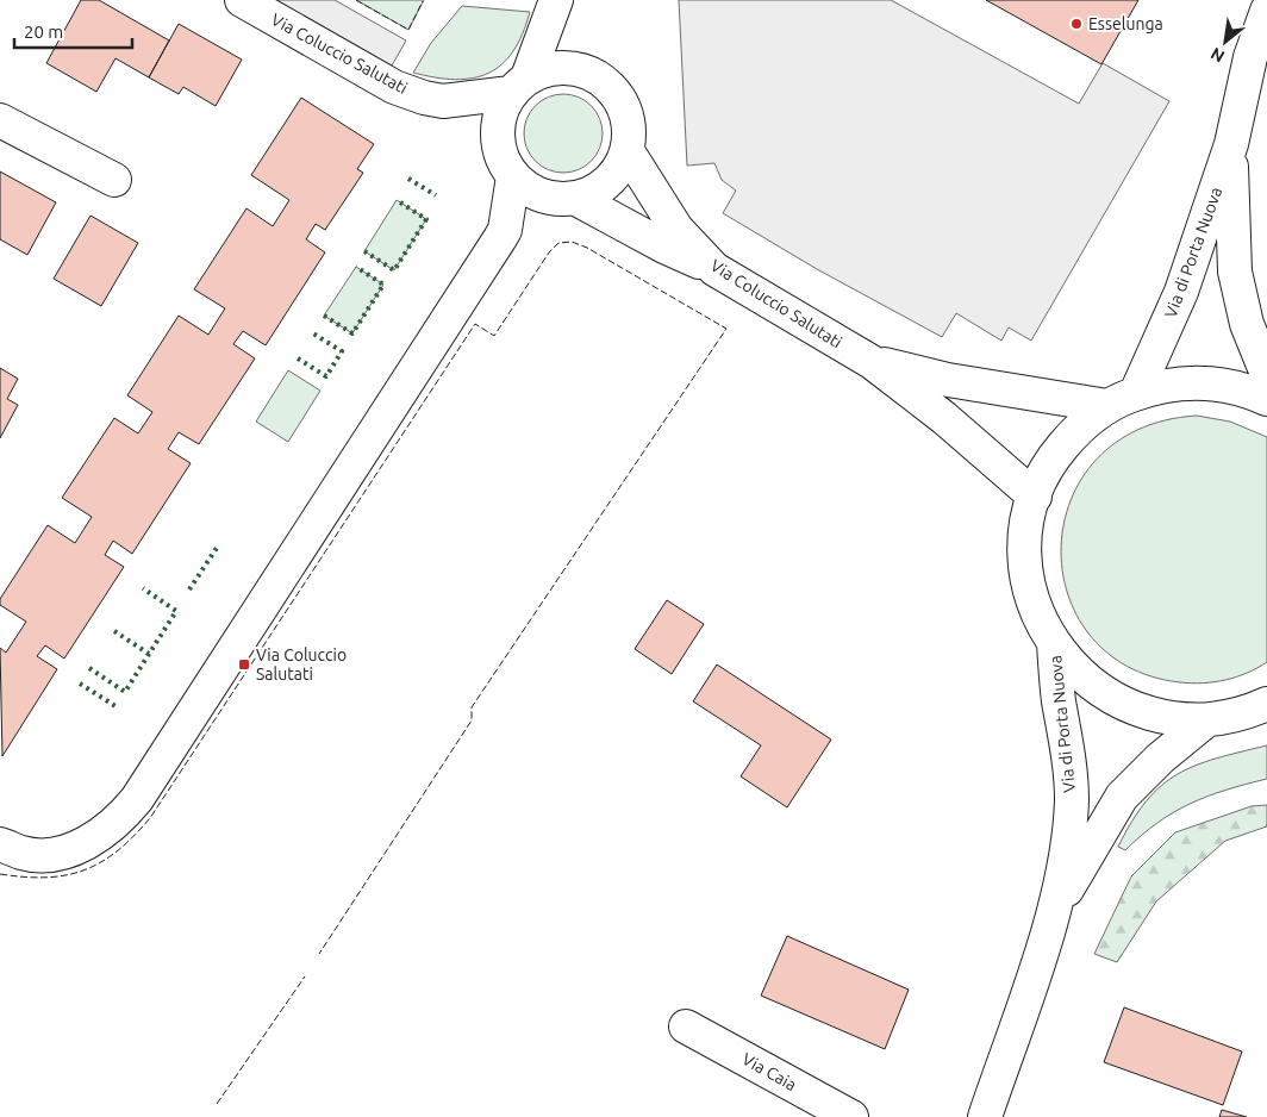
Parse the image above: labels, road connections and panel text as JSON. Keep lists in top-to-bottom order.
{
  "streets": {
    "street": ["Via Coluccio Salutati", "Via di Porta Nuova", "Via Caia"]
  },
  "places": {
    "other": ["Esselunga"],
    "transit": ["Via Coluccio Salutati"]
  },
  "scale_bar": "20 m",
  "north": "bottom left"
}
